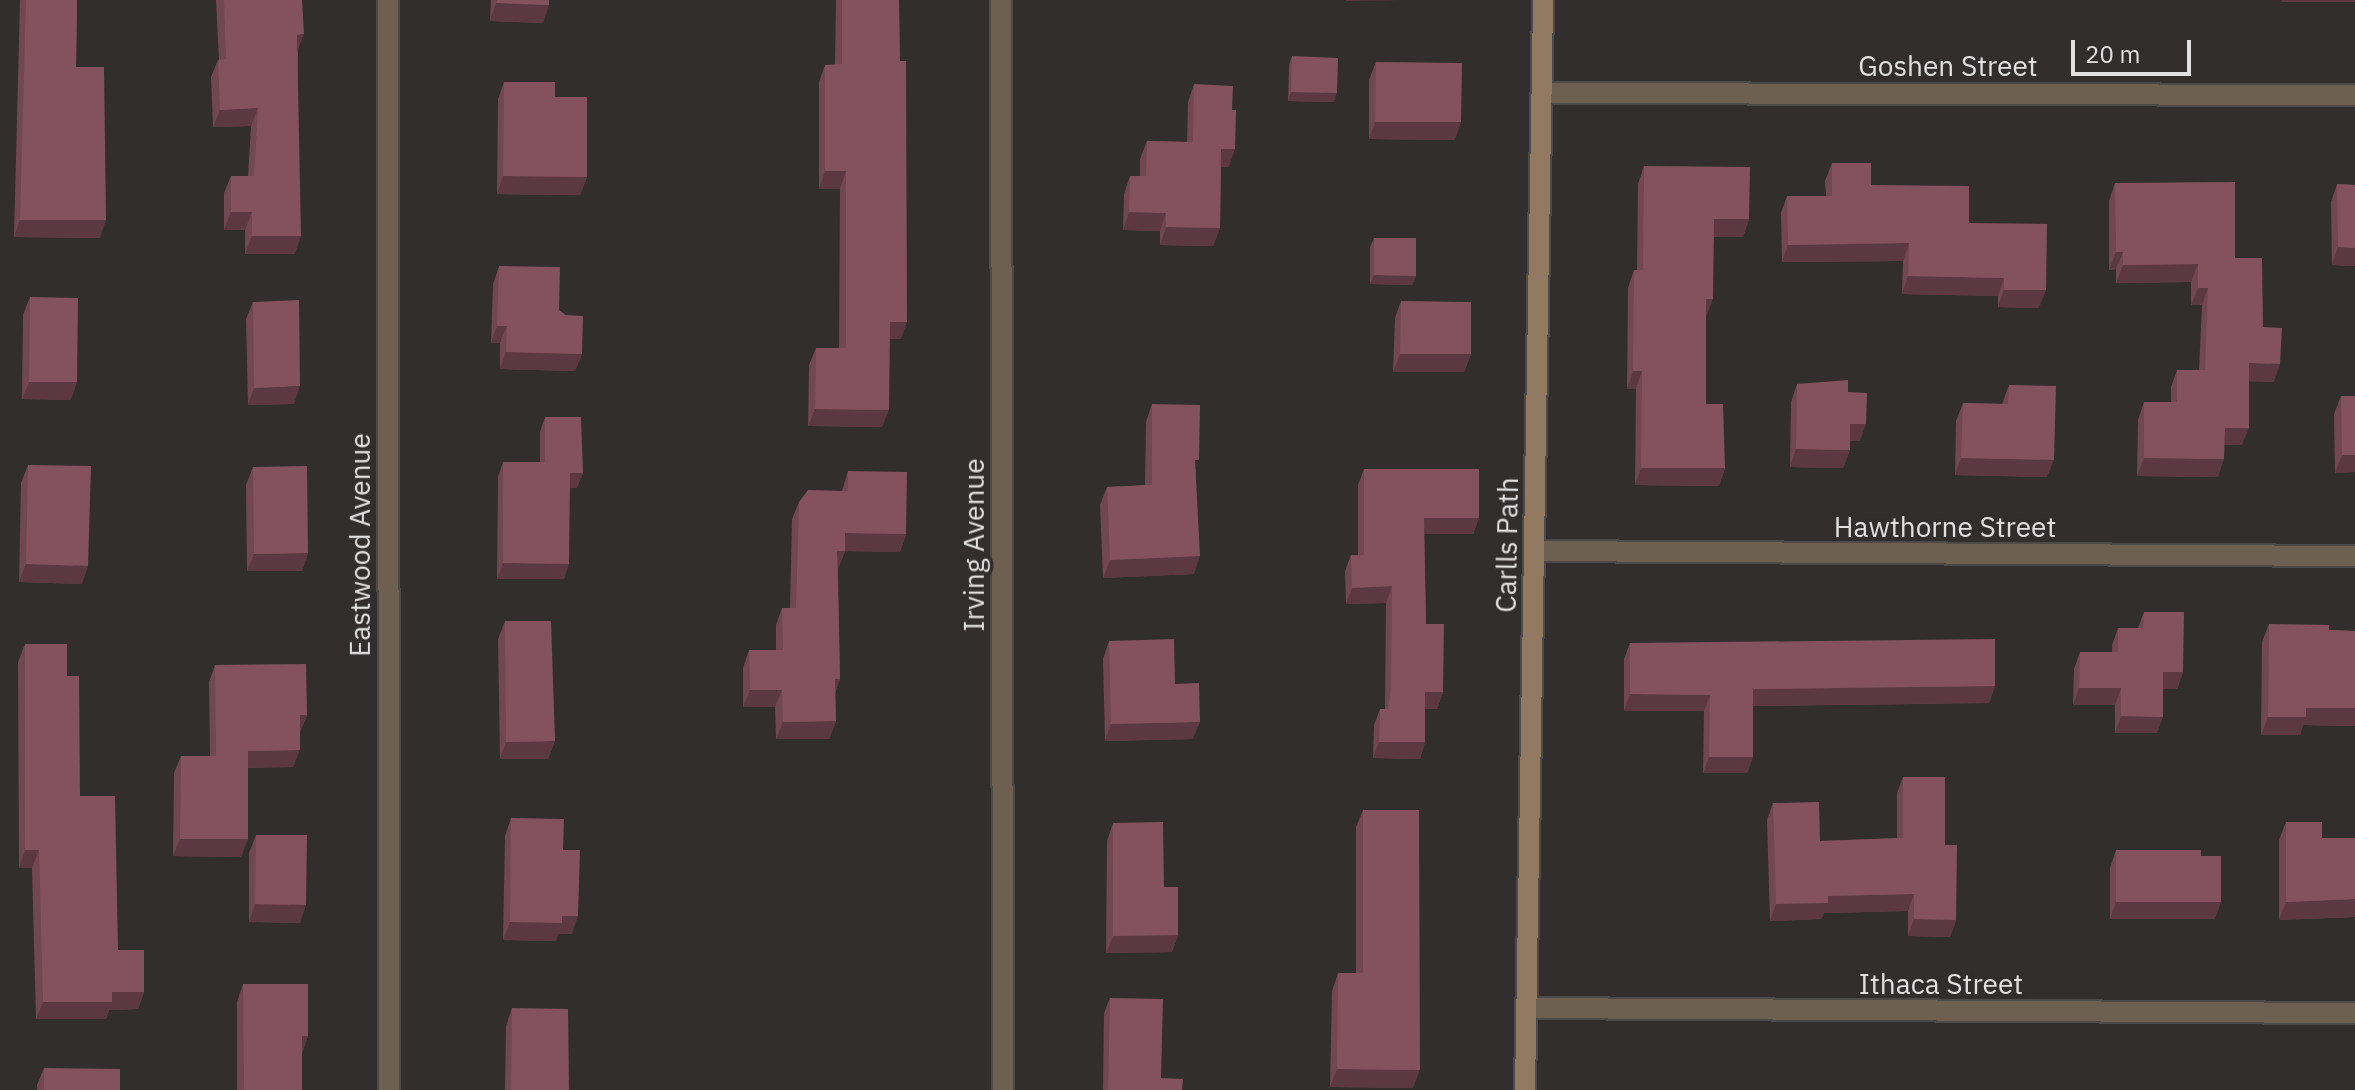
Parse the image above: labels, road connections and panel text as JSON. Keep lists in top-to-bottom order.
{
  "streets": {
    "street": [
      "Goshen Street",
      "Hawthorne Street",
      "Eastwood Avenue",
      "Irving Avenue",
      "Carlls Path",
      "Ithaca Street"
    ]
  },
  "crossings": [
    ["Goshen Street", "Carlls Path"],
    ["Hawthorne Street", "Carlls Path"],
    ["Carlls Path", "Ithaca Street"]
  ],
  "scale_bar": "20 m"
}
